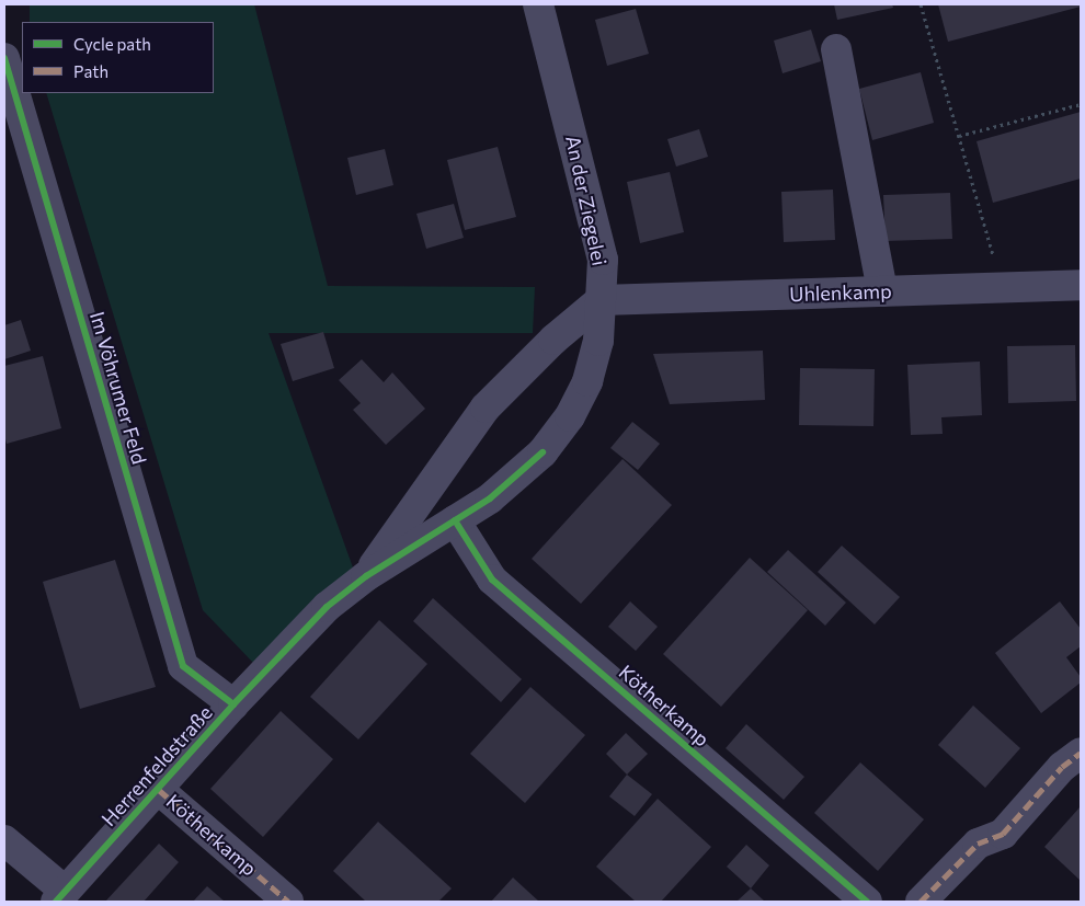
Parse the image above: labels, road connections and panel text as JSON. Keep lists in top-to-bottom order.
{
  "streets": {
    "street": [
      "An der Ziegelei",
      "Uhlenkamp",
      "Im Vöhrumer Feld",
      "Kötherkamp",
      "Herrenfeldstraße"
    ]
  },
  "crossings": [
    ["An der Ziegelei", "Uhlenkamp"],
    ["An der Ziegelei", "Herrenfeldstraße"],
    ["Im Vöhrumer Feld", "Herrenfeldstraße"],
    ["Kötherkamp", "Herrenfeldstraße"]
  ],
  "legend": ["Cycle path", "Path"]
}
